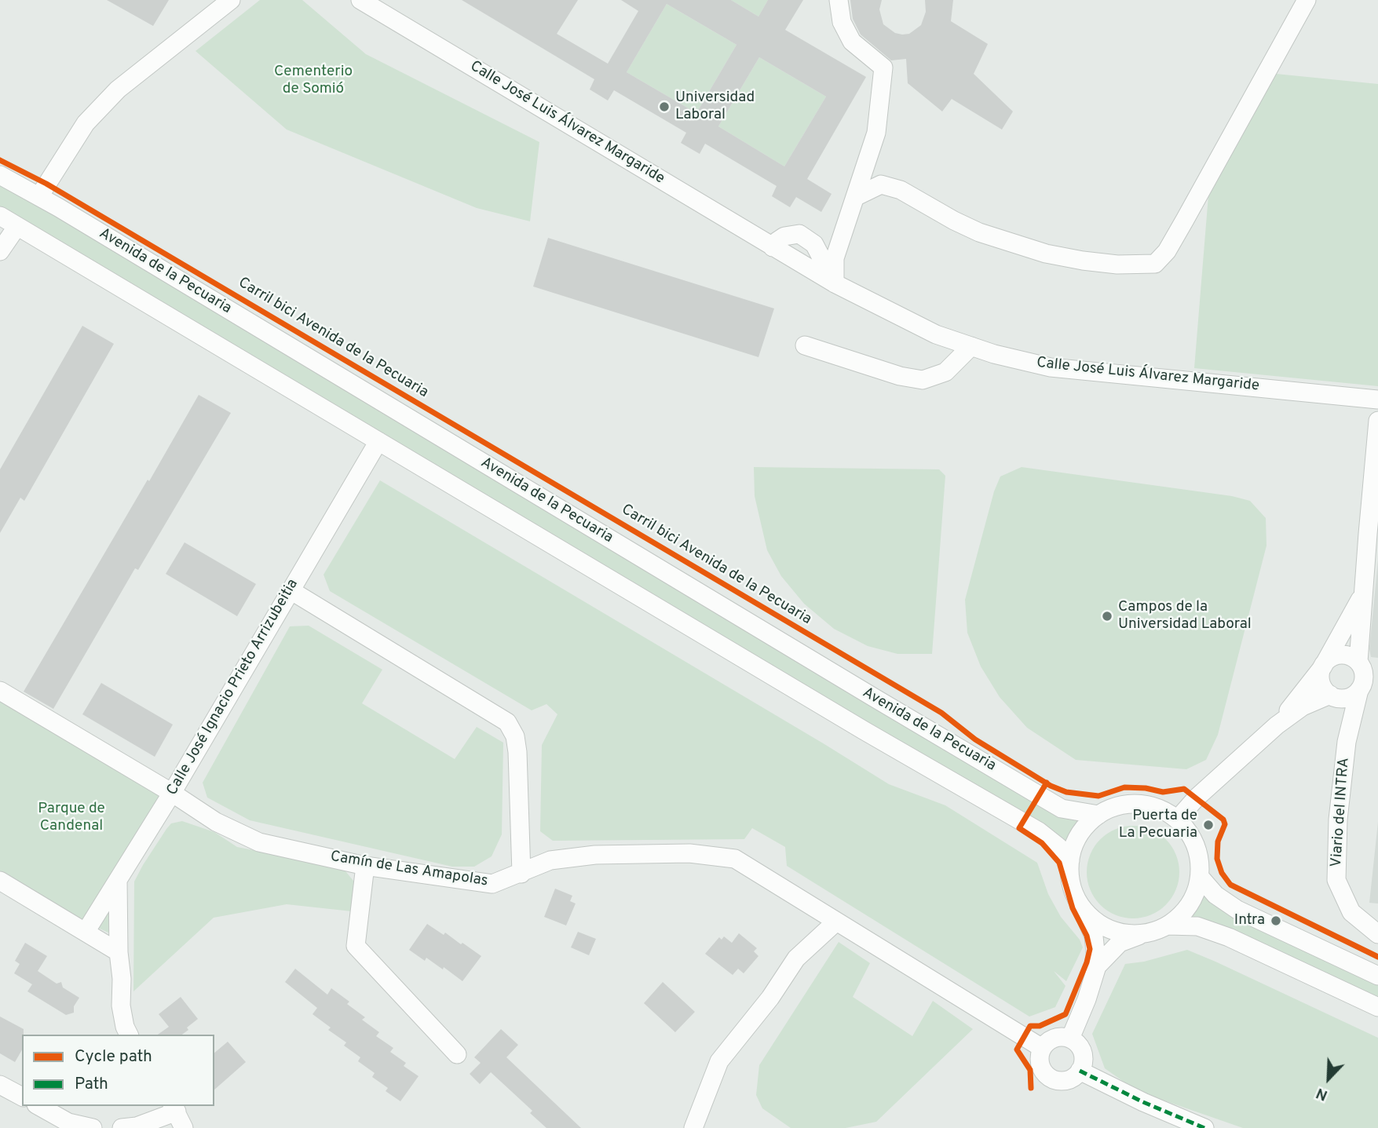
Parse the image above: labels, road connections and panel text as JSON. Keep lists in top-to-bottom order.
{
  "streets": {
    "street": [
      "Calle José Luis Álvarez Margaride",
      "Avenida de la Pecuaria",
      "Calle José Ignacio Prieto Arrizubeitia",
      "Viario del INTRA",
      "Camín de Las Amapolas"
    ],
    "cycle path": ["Carril bici Avenida de la Pecuaria"]
  },
  "crossings": [
    ["Calle José Ignacio Prieto Arrizubeitia", "Camín de Las Amapolas"]
  ],
  "parks": ["Cementerio de Somió", "Parque de Candenal"],
  "places": [
    "Universidad Laboral",
    "Campos de la Universidad Laboral",
    "Puerta de La Pecuaria",
    "Intra"
  ],
  "legend": ["Cycle path", "Path"],
  "north": "bottom left"
}
